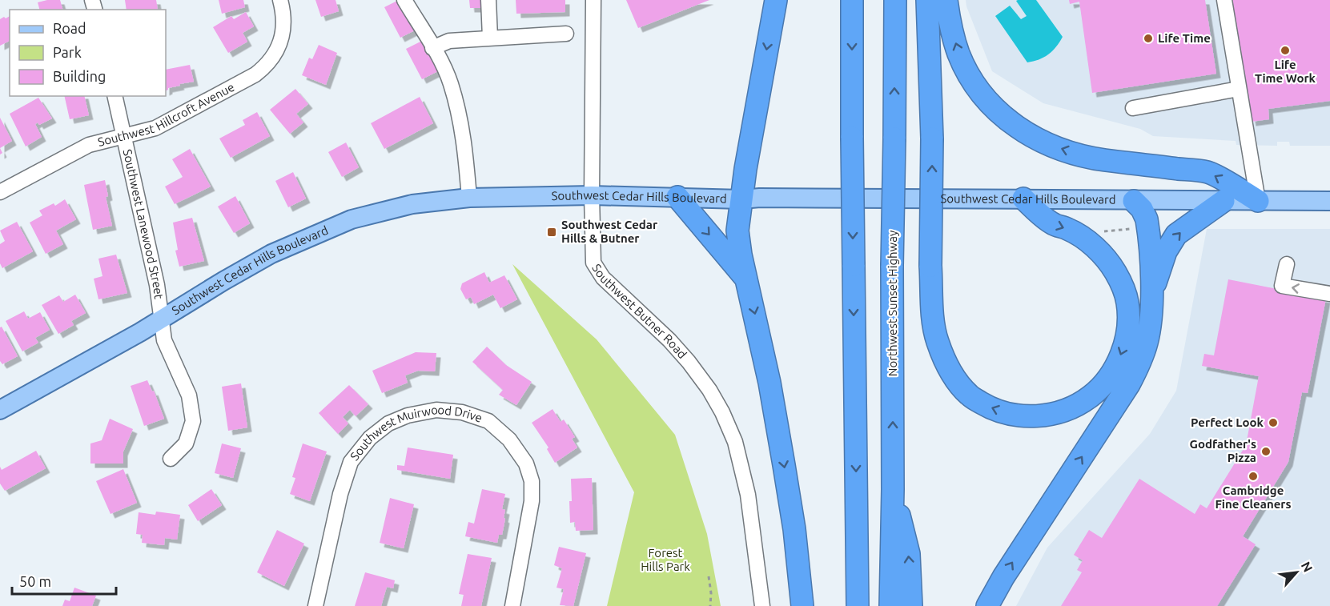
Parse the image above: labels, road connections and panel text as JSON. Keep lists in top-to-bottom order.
{
  "streets": {
    "highway": ["Northwest Sunset Highway"],
    "main road": ["Southwest Cedar Hills Boulevard"],
    "street": [
      "Southwest Hillcroft Avenue",
      "Southwest Lanewood Street",
      "Southwest Butner Road",
      "Southwest Muirwood Drive"
    ]
  },
  "crossings": [
    ["Southwest Hillcroft Avenue", "Southwest Lanewood Street"],
    ["Southwest Cedar Hills Boulevard", "Southwest Lanewood Street"],
    ["Southwest Cedar Hills Boulevard", "Southwest Butner Road"]
  ],
  "parks": ["Forest Hills Park"],
  "places": {
    "other": [
      "Life Time",
      "Life Time Work",
      "Perfect Look",
      "Godfather's Pizza",
      "Cambridge Fine Cleaners"
    ],
    "transit": ["Southwest Cedar Hills & Butner"]
  },
  "legend": ["Road", "Park", "Building"],
  "scale_bar": "50 m",
  "north": "top right"
}
